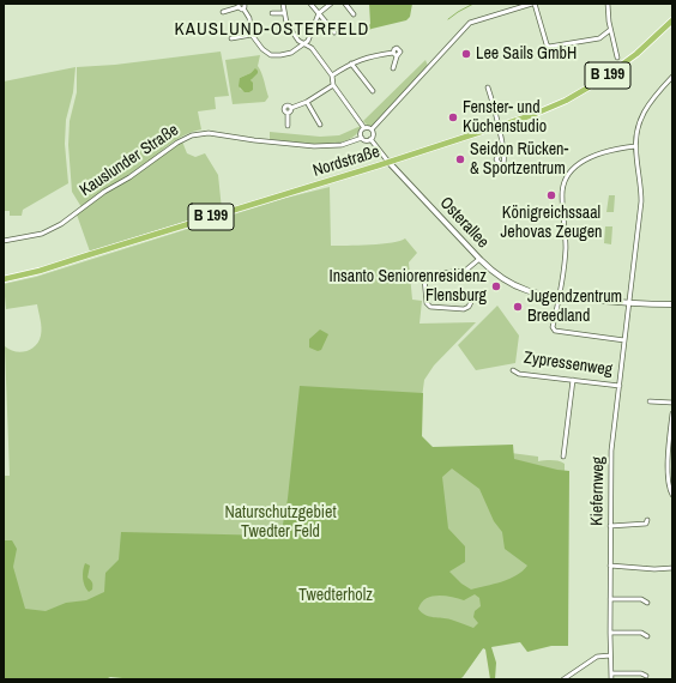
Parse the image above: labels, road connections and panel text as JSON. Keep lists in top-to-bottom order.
{
  "streets": {
    "main road": ["B 199", "Nordstraße"],
    "street": [
      "Kauslunder Straße",
      "Osterallee",
      "Zypressenweg",
      "Kiefernweg"
    ]
  },
  "crossings": [
    ["Kauslunder Straße", "Osterallee"],
    ["Nordstraße", "Osterallee"],
    ["Osterallee", "Kiefernweg"],
    ["Zypressenweg", "Kiefernweg"]
  ],
  "districts": ["KAUSLUND-OSTERFELD"],
  "parks": ["Naturschutzgebiet Twedter Feld", "Twedterholz"],
  "places": [
    "Lee Sails GmbH",
    "Fenster- und Küchenstudio",
    "Seidon Rücken- & Sportzentrum",
    "Königreichssaal Jehovas Zeugen",
    "Insanto Seniorenresidenz Flensburg",
    "Jugendzentrum Breedland"
  ]
}
